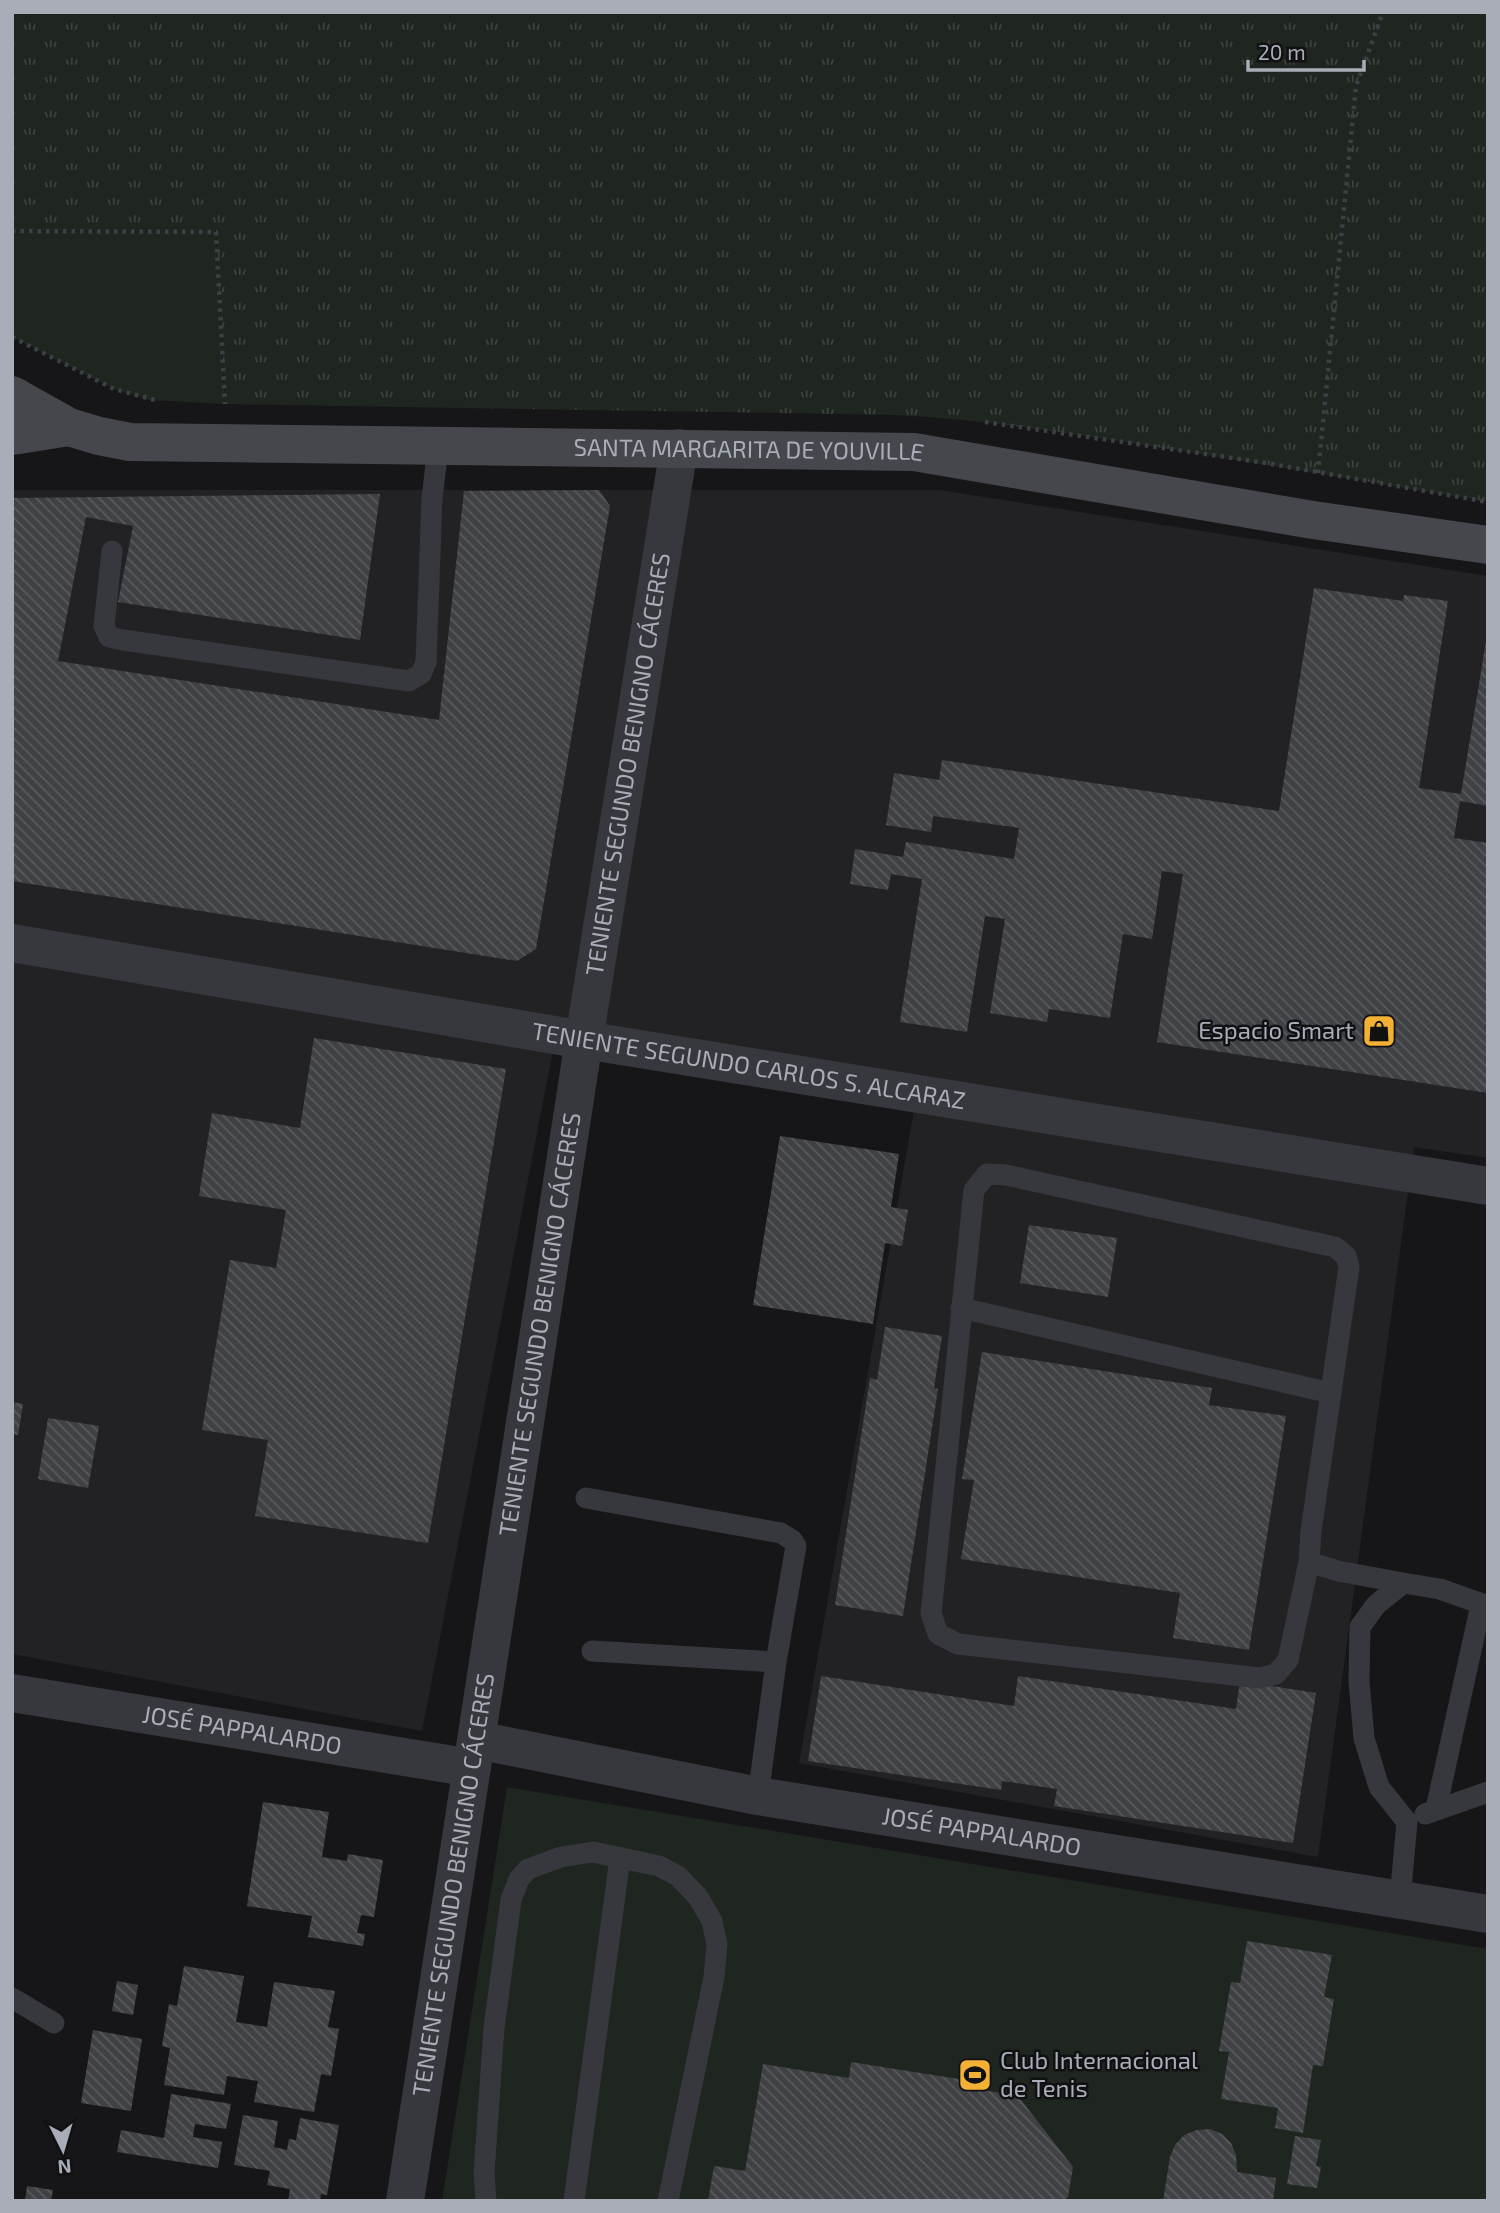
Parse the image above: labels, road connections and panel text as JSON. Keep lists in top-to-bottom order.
{
  "streets": {
    "street": [
      "SANTA MARGARITA DE YOUVILLE",
      "TENIENTE SEGUNDO BENIGNO CÁCERES",
      "TENIENTE SEGUNDO CARLOS S. ALCARAZ",
      "JOSÉ PAPPALARDO"
    ]
  },
  "crossings": [
    ["SANTA MARGARITA DE YOUVILLE", "TENIENTE SEGUNDO BENIGNO CÁCERES"],
    ["TENIENTE SEGUNDO BENIGNO CÁCERES", "TENIENTE SEGUNDO CARLOS S. ALCARAZ"],
    ["TENIENTE SEGUNDO BENIGNO CÁCERES", "JOSÉ PAPPALARDO"]
  ],
  "places": {
    "shop": ["Espacio Smart"],
    "sports": ["Club Internacional de Tenis"]
  },
  "scale_bar": "20 m",
  "north": "bottom"
}
